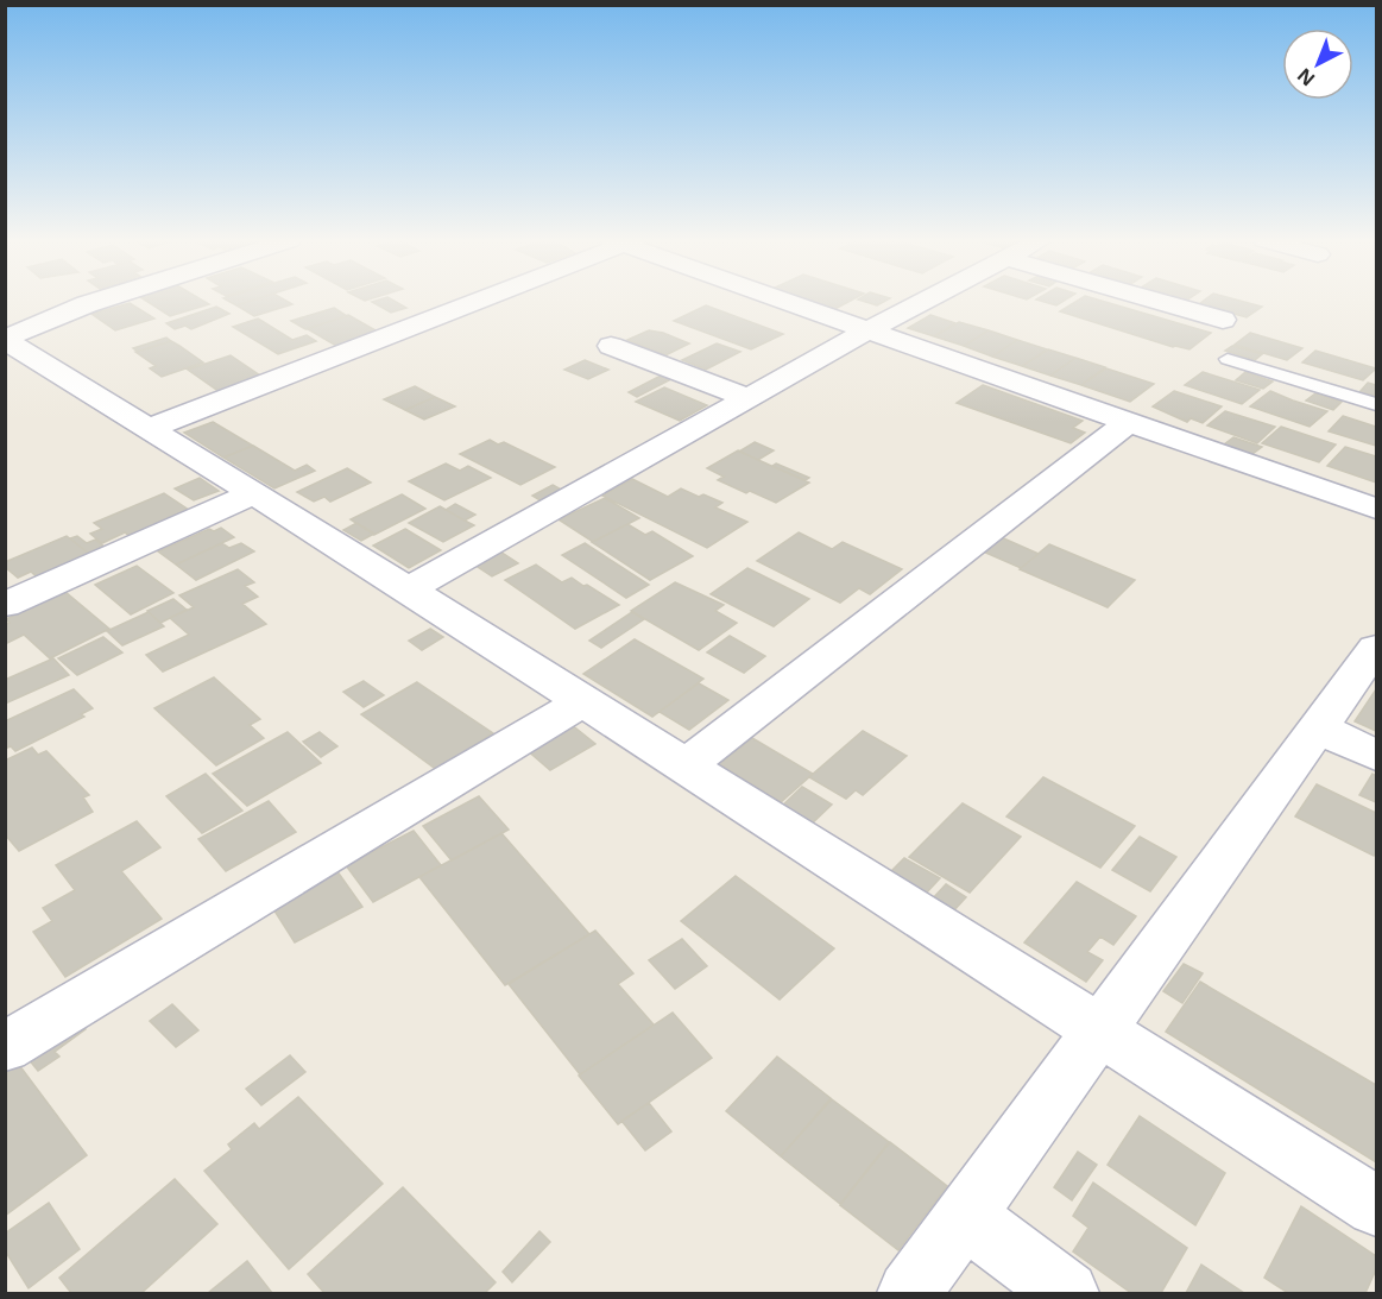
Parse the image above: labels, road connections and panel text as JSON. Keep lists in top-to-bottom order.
{
  "north": "bottom left"
}
